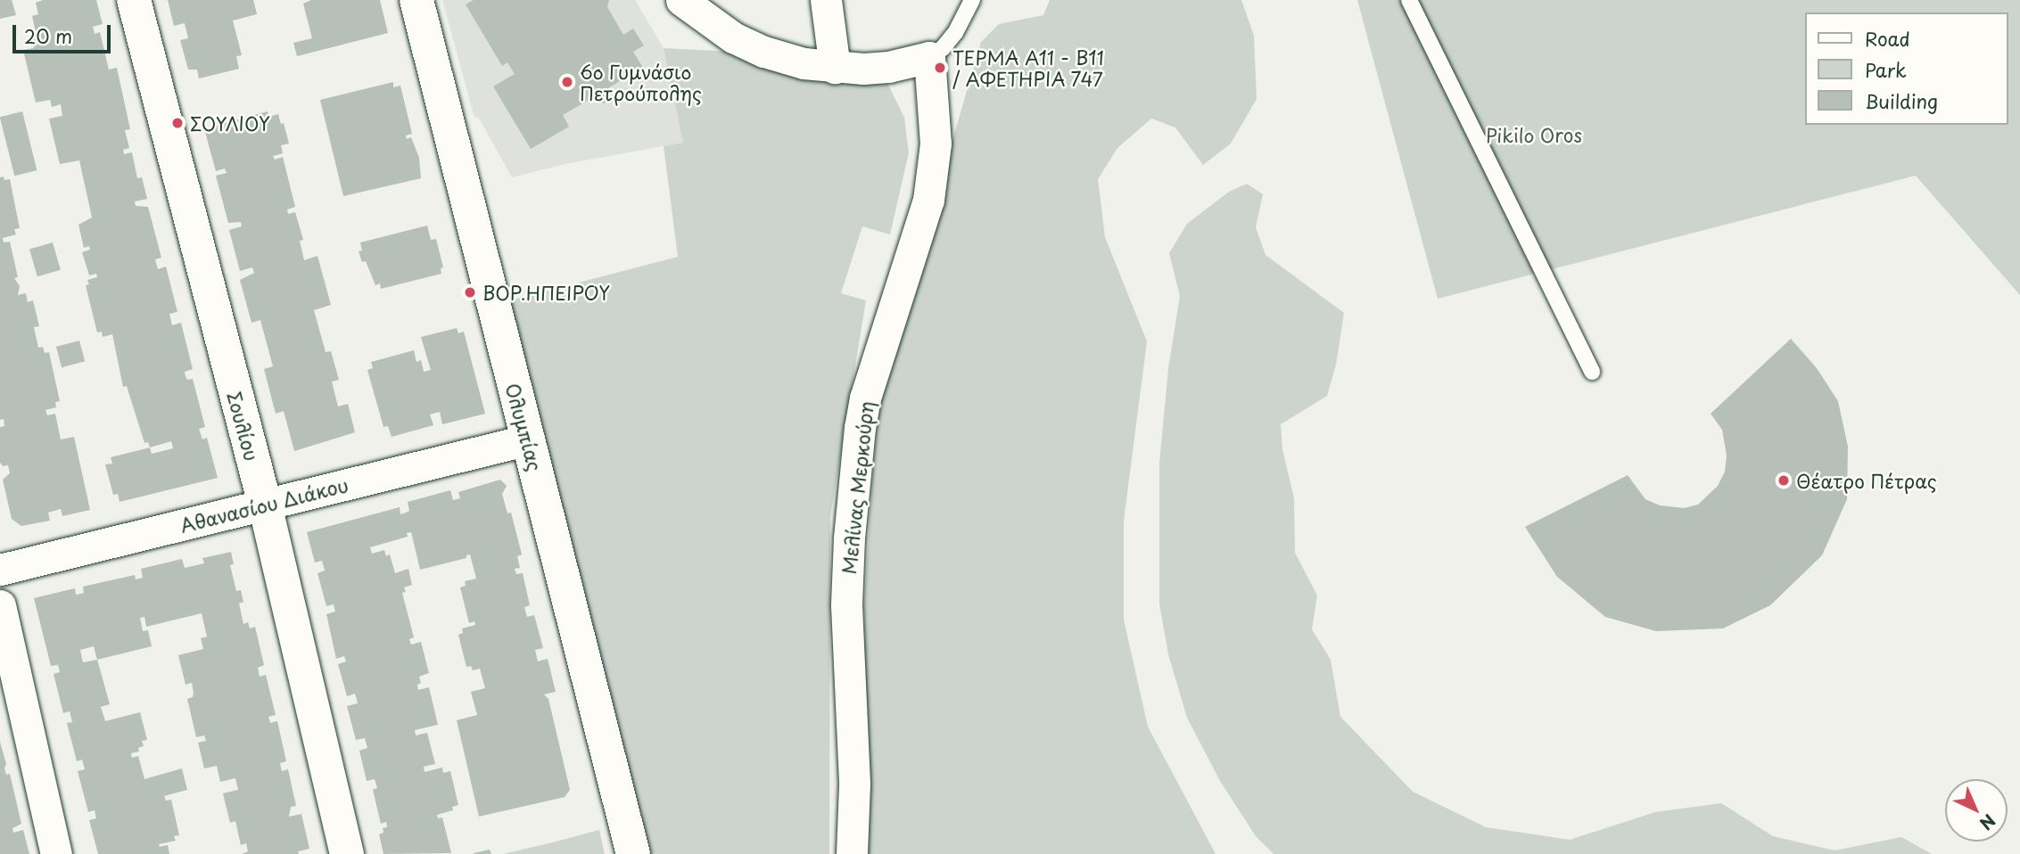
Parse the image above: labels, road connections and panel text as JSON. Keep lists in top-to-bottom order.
{
  "streets": {
    "street": [
      "Σουλίου",
      "Ολυμπίας",
      "Μελίνας Μερκούρη",
      "Αθανασίου Διάκου"
    ]
  },
  "crossings": [
    ["Σουλίου", "Αθανασίου Διάκου"],
    ["Ολυμπίας", "Αθανασίου Διάκου"]
  ],
  "parks": ["Pikilo Oros"],
  "places": [
    "ΤΕΡΜΑ Α11 - Β11 / ΑΦΕΤΗΡΙΑ 747",
    "6ο Γυμνάσιο Πετρούπολης",
    "ΣΟΥΛΙΟΥ",
    "ΒΟΡ.ΗΠΕΙΡΟΥ",
    "Θέατρο Πέτρας"
  ],
  "legend": ["Road", "Park", "Building"],
  "scale_bar": "20 m",
  "north": "bottom right"
}
